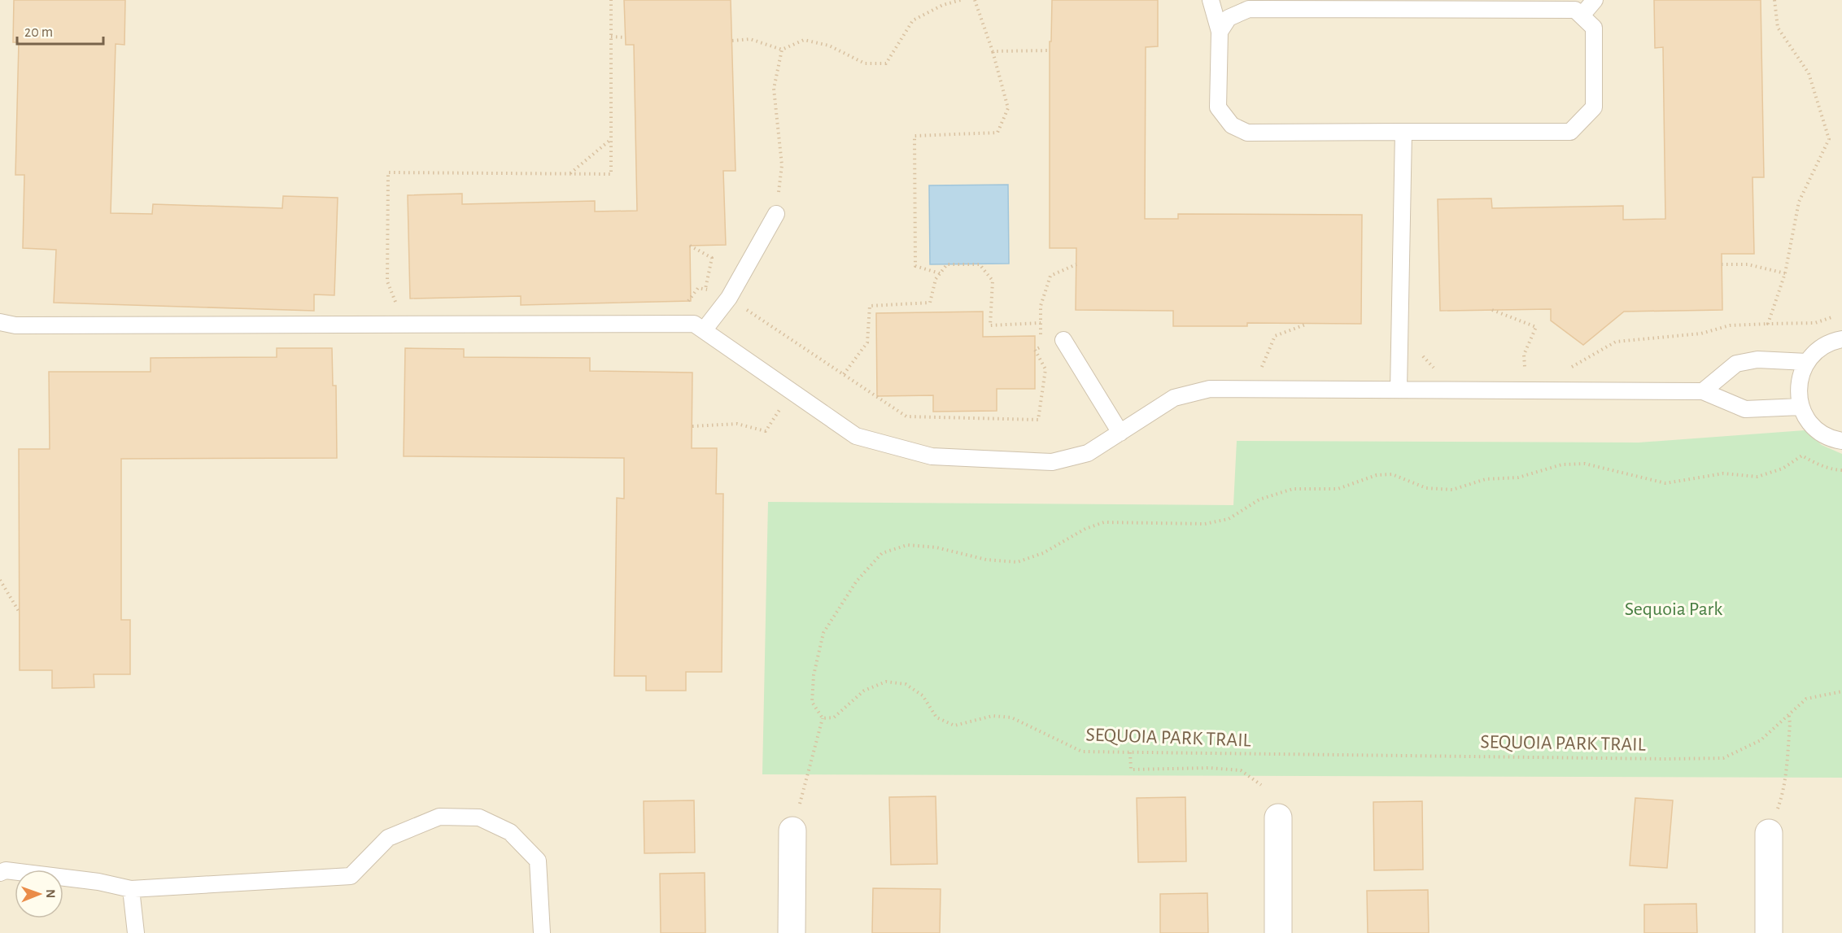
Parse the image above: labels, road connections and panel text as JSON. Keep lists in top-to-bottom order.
{
  "streets": {
    "path": ["SEQUOIA PARK TRAIL"]
  },
  "parks": ["Sequoia Park"],
  "scale_bar": "20 m",
  "north": "right"
}
